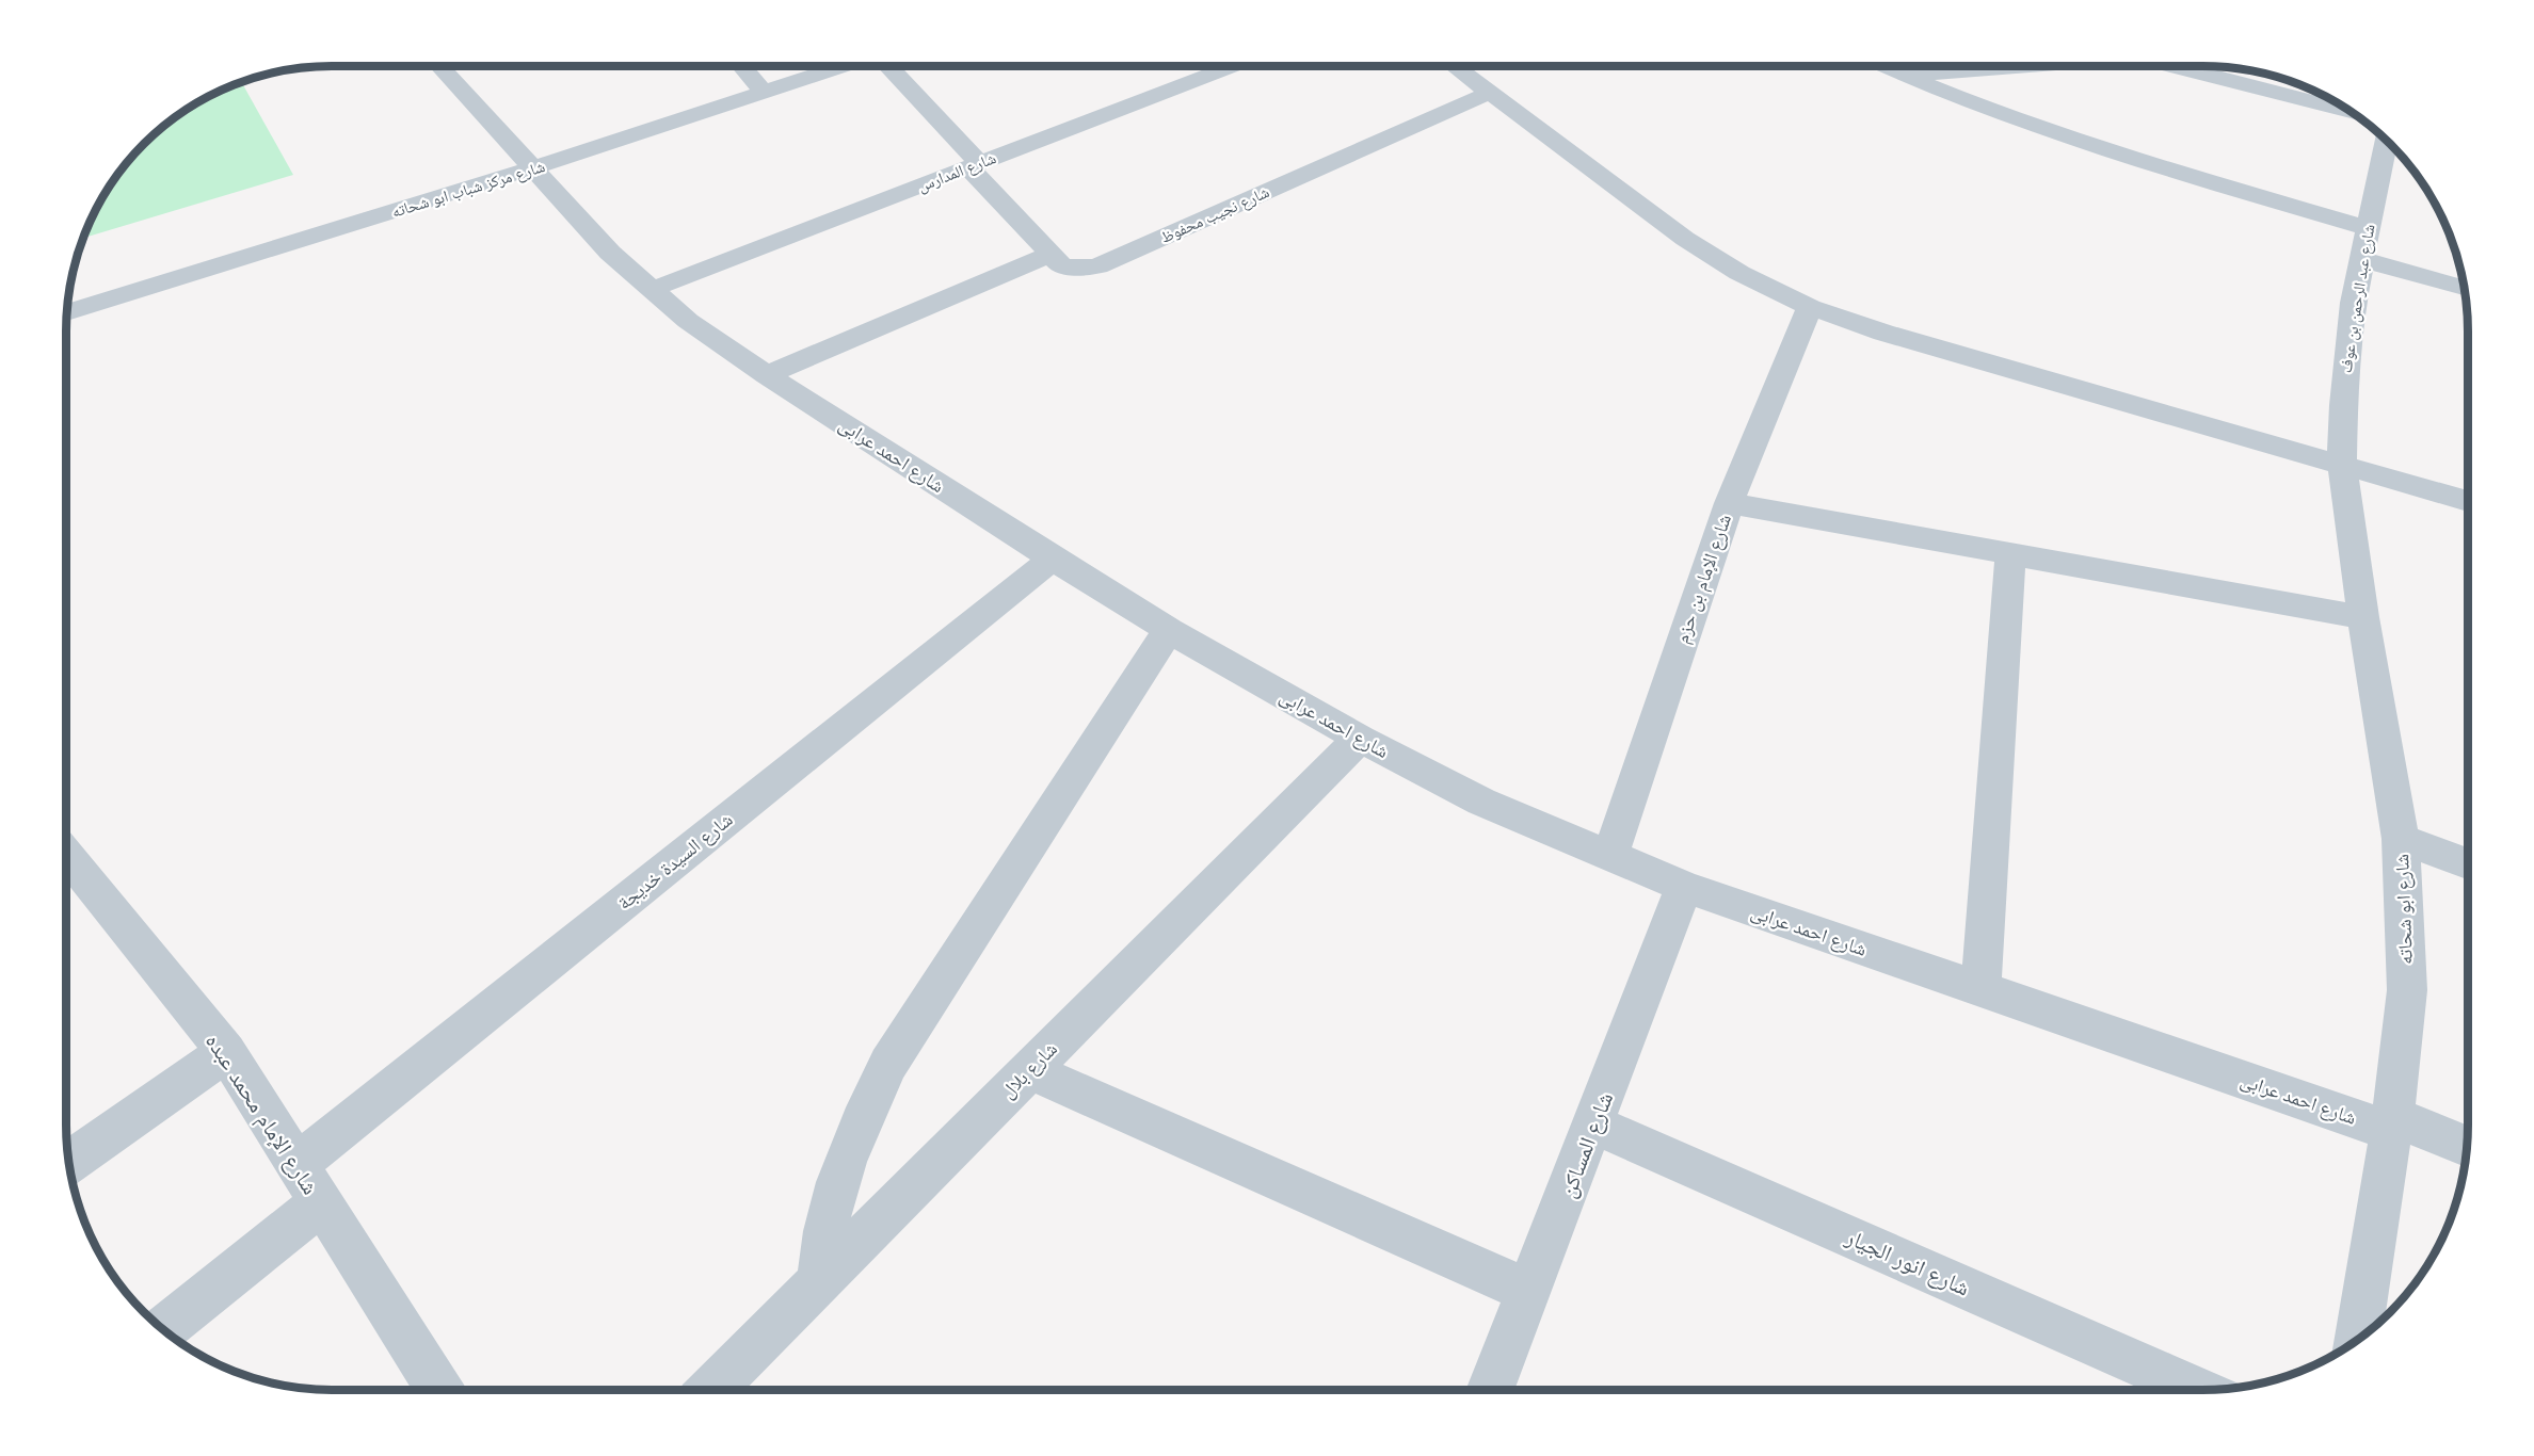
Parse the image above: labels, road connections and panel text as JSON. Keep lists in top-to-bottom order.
{
  "streets": {
    "street": [
      "شارع المدارس",
      "شارع مركز شباب ابو شحاته",
      "شارع نجيب محفوظ",
      "شارع عبد الرحمن بن عوف",
      "شارع احمد عرابى",
      "شارع الإمام بن حزم",
      "شارع السيدة خديجة",
      "شارع ابو شحاته",
      "شارع بلال",
      "شارع الإمام محمد عبده",
      "شارع المساكن",
      "شارع انور الجيار"
    ]
  },
  "crossings": [
    ["شارع المدارس", "شارع نجيب محفوظ"],
    ["شارع المدارس", "شارع احمد عرابى"],
    ["شارع مركز شباب ابو شحاته", "شارع احمد عرابى"],
    ["شارع عبد الرحمن بن عوف", "شارع ابو شحاته"],
    ["شارع احمد عرابى", "شارع الإمام بن حزم"],
    ["شارع احمد عرابى", "شارع السيدة خديجة"],
    ["شارع احمد عرابى", "شارع ابو شحاته"],
    ["شارع احمد عرابى", "شارع بلال"],
    ["شارع احمد عرابى", "شارع المساكن"],
    ["شارع السيدة خديجة", "شارع الإمام محمد عبده"],
    ["شارع المساكن", "شارع انور الجيار"]
  ]
}
